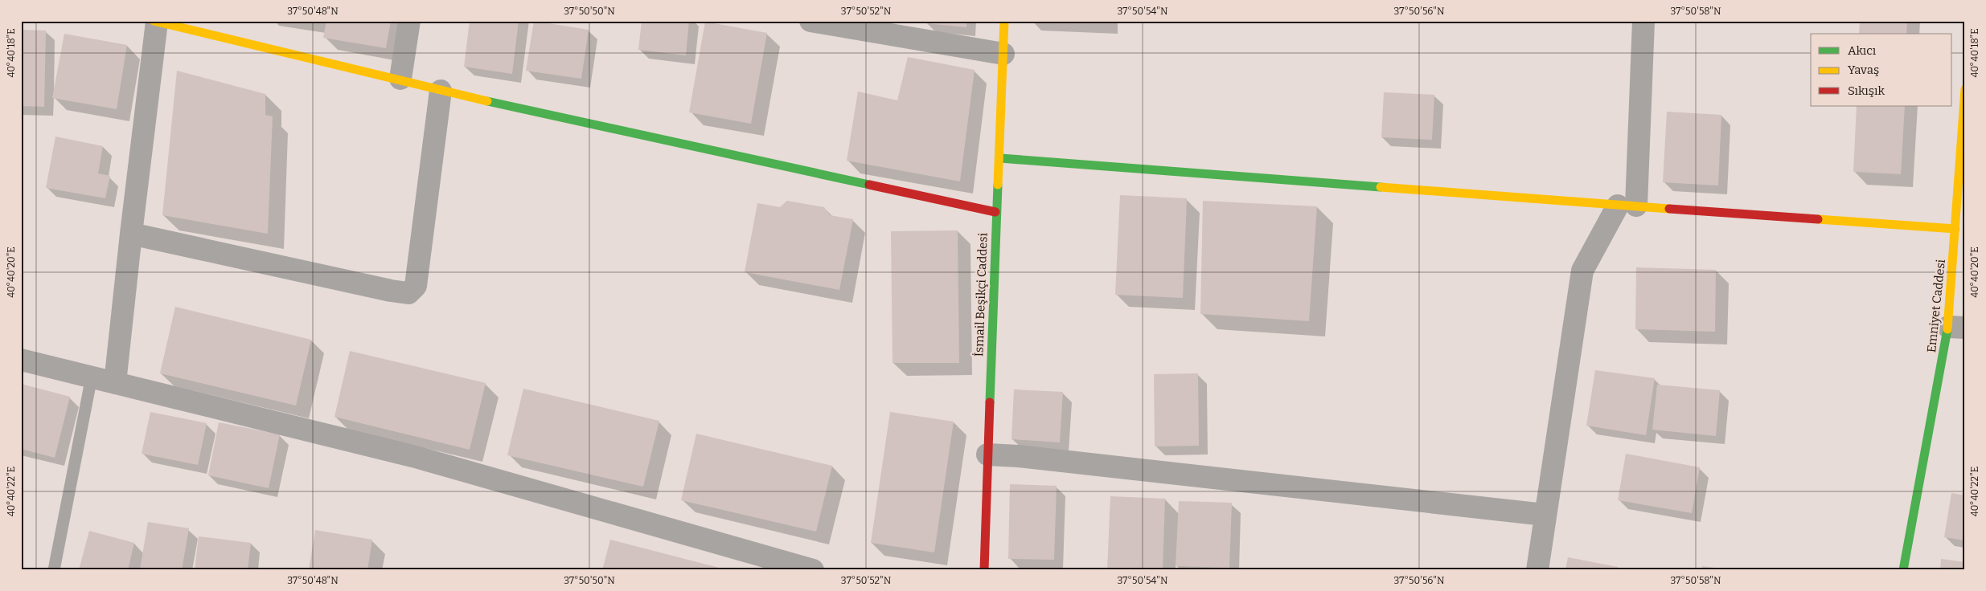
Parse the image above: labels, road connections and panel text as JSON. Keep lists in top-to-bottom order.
{
  "streets": {
    "street": ["İsmail Beşikçi Caddesi", "Emniyet Caddesi"]
  },
  "legend": ["Akıcı", "Yavaş", "Sıkışık"],
  "coordinates": [
    "37°50'48\"N",
    "37°50'50\"N",
    "37°50'52\"N",
    "37°50'54\"N",
    "37°50'56\"N",
    "37°50'58\"N",
    "40°40'18\"E",
    "40°40'20\"E",
    "40°40'22\"E"
  ]
}
